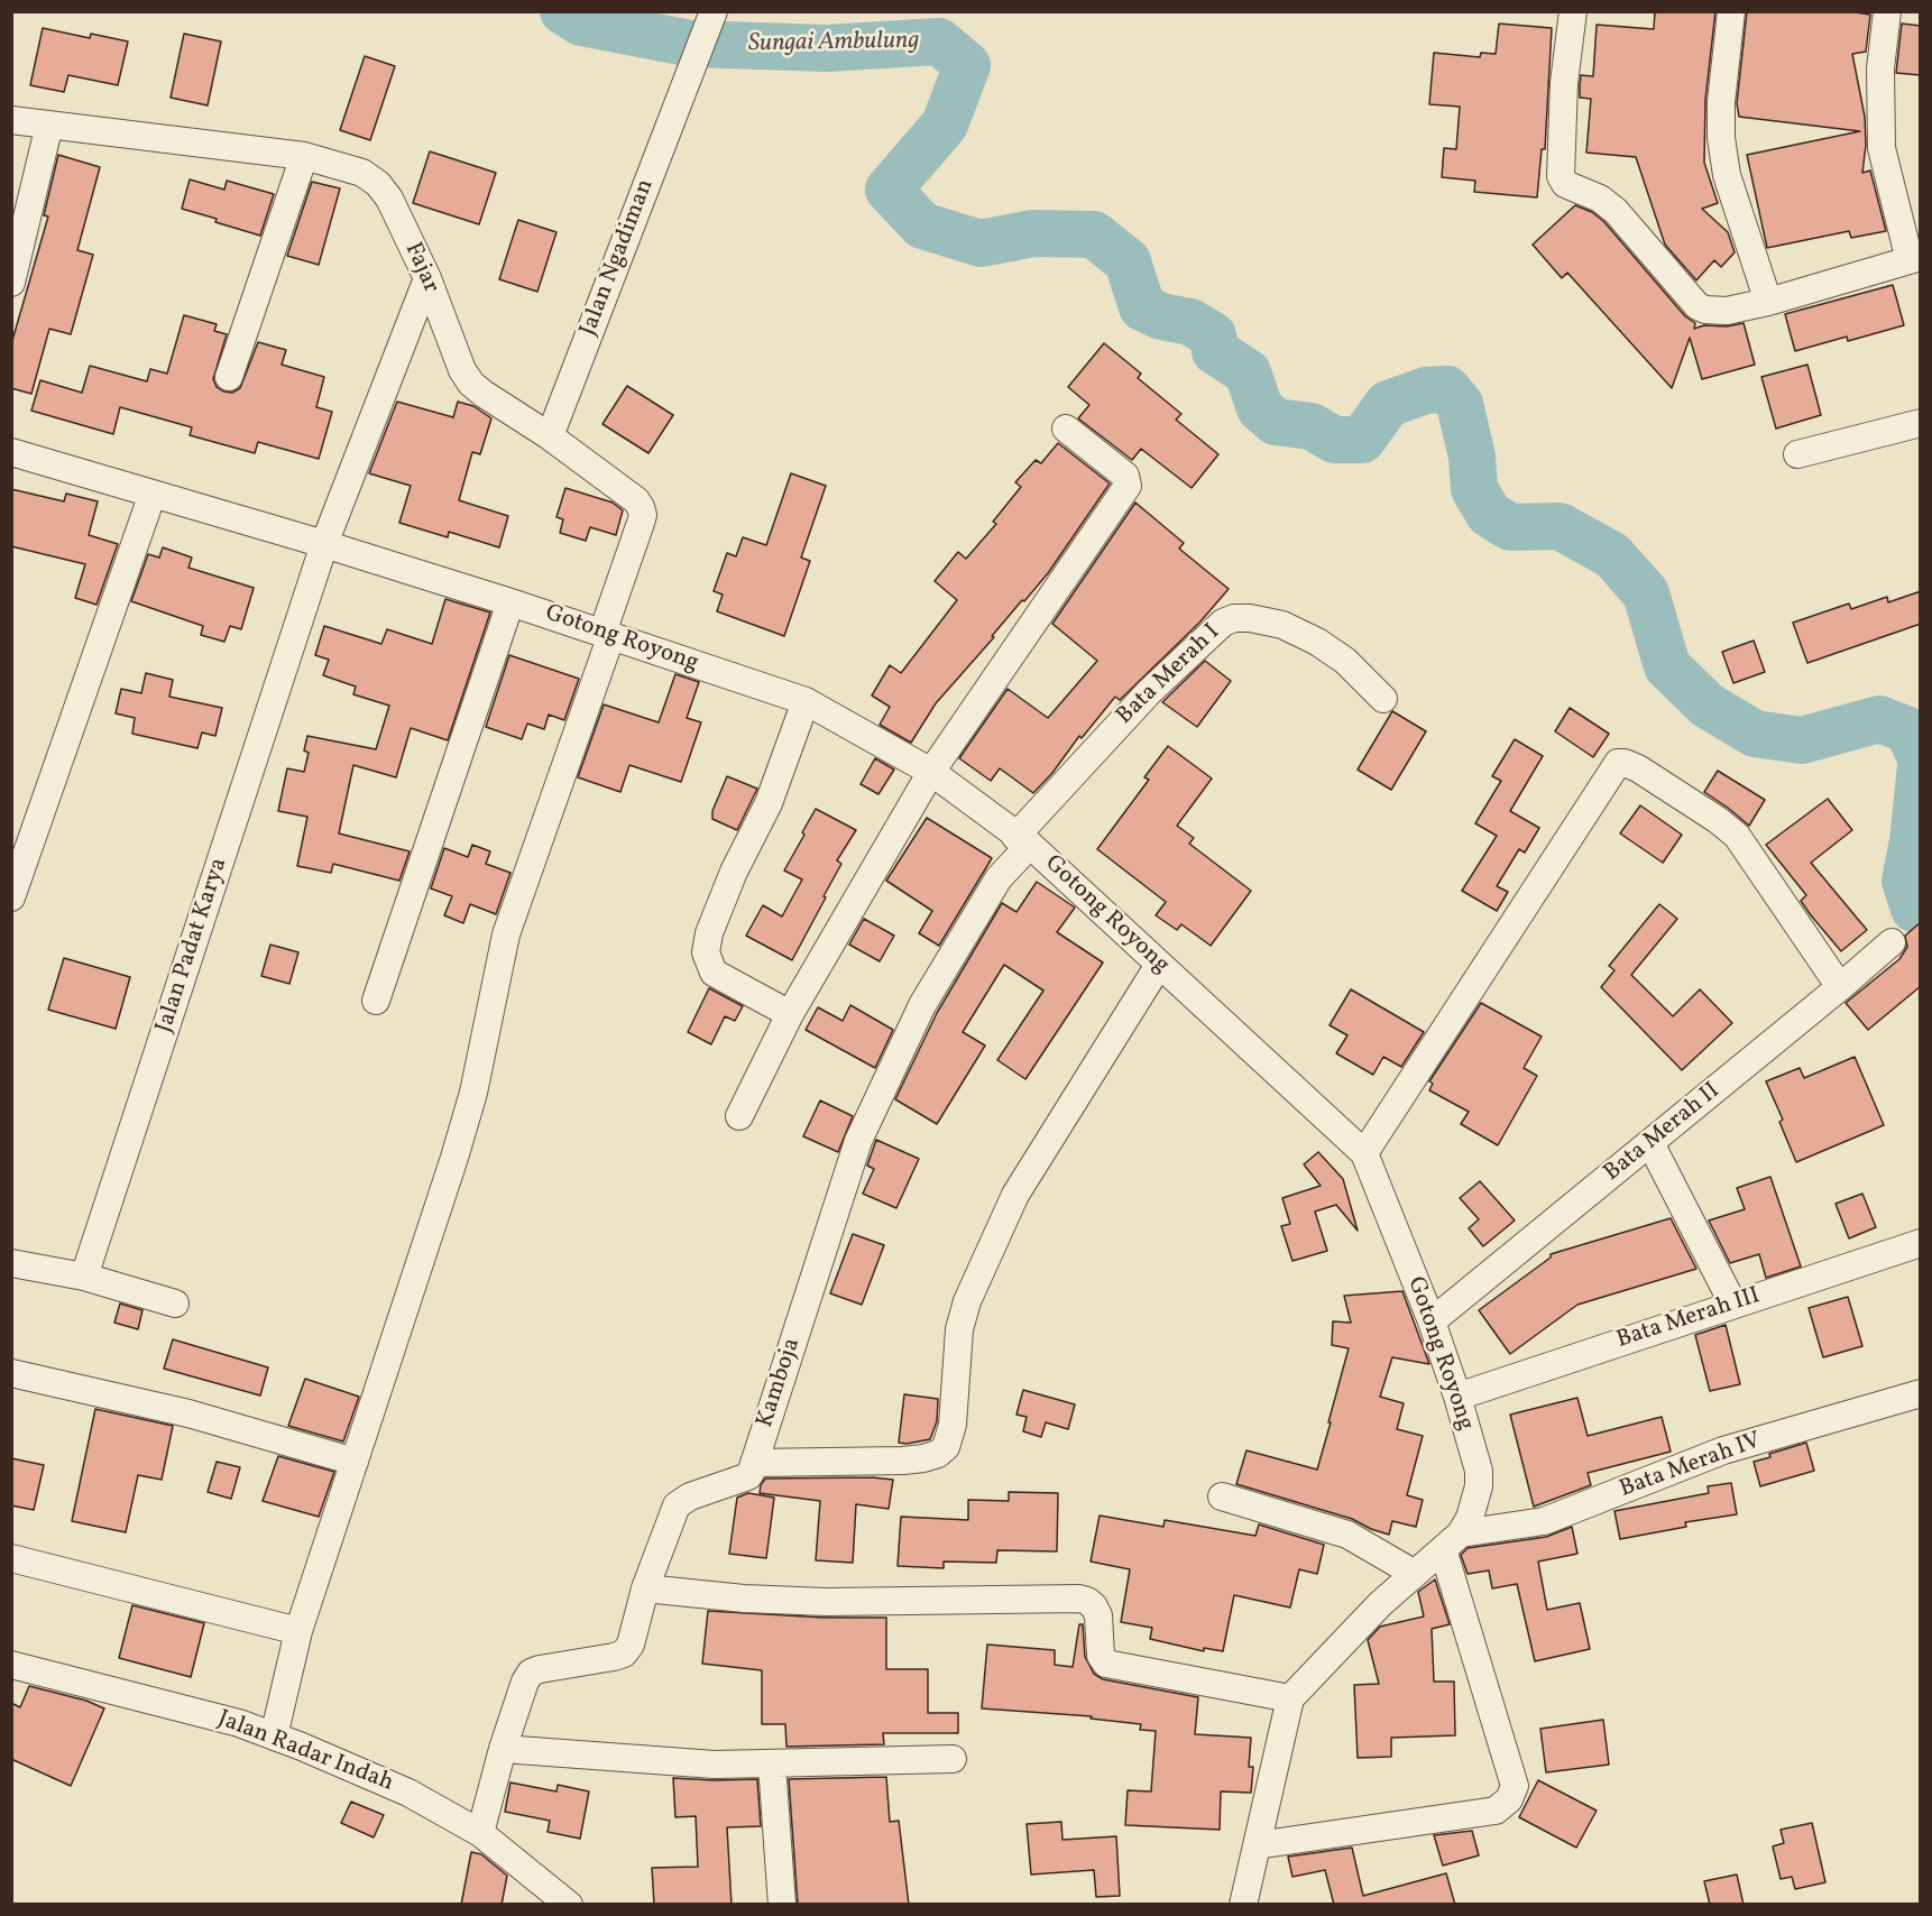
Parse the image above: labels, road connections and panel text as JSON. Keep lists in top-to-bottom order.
{
  "streets": {
    "street": [
      "Jalan Ngadiman",
      "Fajar",
      "Gotong Royong",
      "Bata Merah I",
      "Jalan Padat Karya",
      "Bata Merah II",
      "Bata Merah III",
      "Kamboja",
      "Bata Merah IV",
      "Jalan Radar Indah"
    ]
  },
  "crossings": [
    ["Jalan Ngadiman", "Fajar"],
    ["Fajar", "Gotong Royong"],
    ["Fajar", "Jalan Padat Karya"],
    ["Fajar", "Jalan Radar Indah"],
    ["Gotong Royong", "Bata Merah I"],
    ["Gotong Royong", "Jalan Padat Karya"],
    ["Gotong Royong", "Bata Merah II"],
    ["Gotong Royong", "Bata Merah III"],
    ["Gotong Royong", "Kamboja"],
    ["Gotong Royong", "Bata Merah IV"],
    ["Bata Merah I", "Kamboja"]
  ],
  "water": ["Sungai Ambulung"]
}
